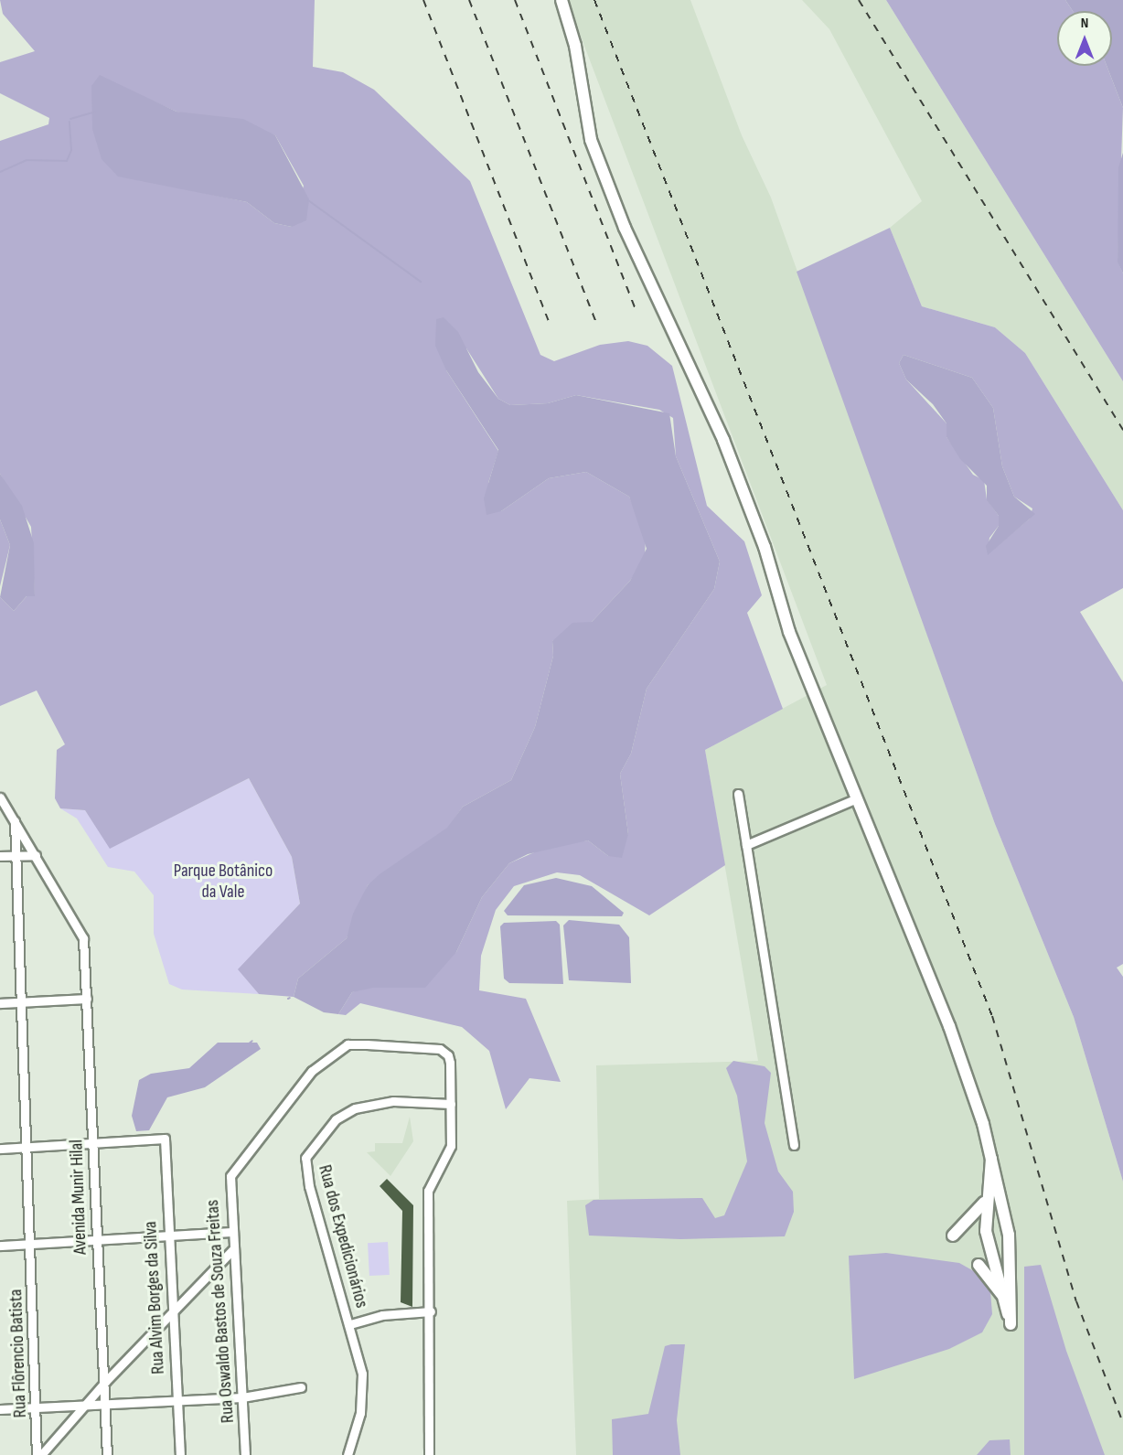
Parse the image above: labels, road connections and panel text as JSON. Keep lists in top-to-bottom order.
{
  "streets": {
    "street": [
      "Avenida Munir Hilal",
      "Rua dos Expedicionários",
      "Rua Alvim Borges da Silva",
      "Rua Oswaldo Bastos de Souza Freitas",
      "Rua Flôrencio Batista"
    ]
  },
  "crossings": [
    ["Avenida Munir Hilal", "Rua Alvim Borges da Silva"],
    ["Rua dos Expedicionários", "Rua Oswaldo Bastos de Souza Freitas"]
  ],
  "parks": ["Parque Botânico da Vale"],
  "north": "top"
}
